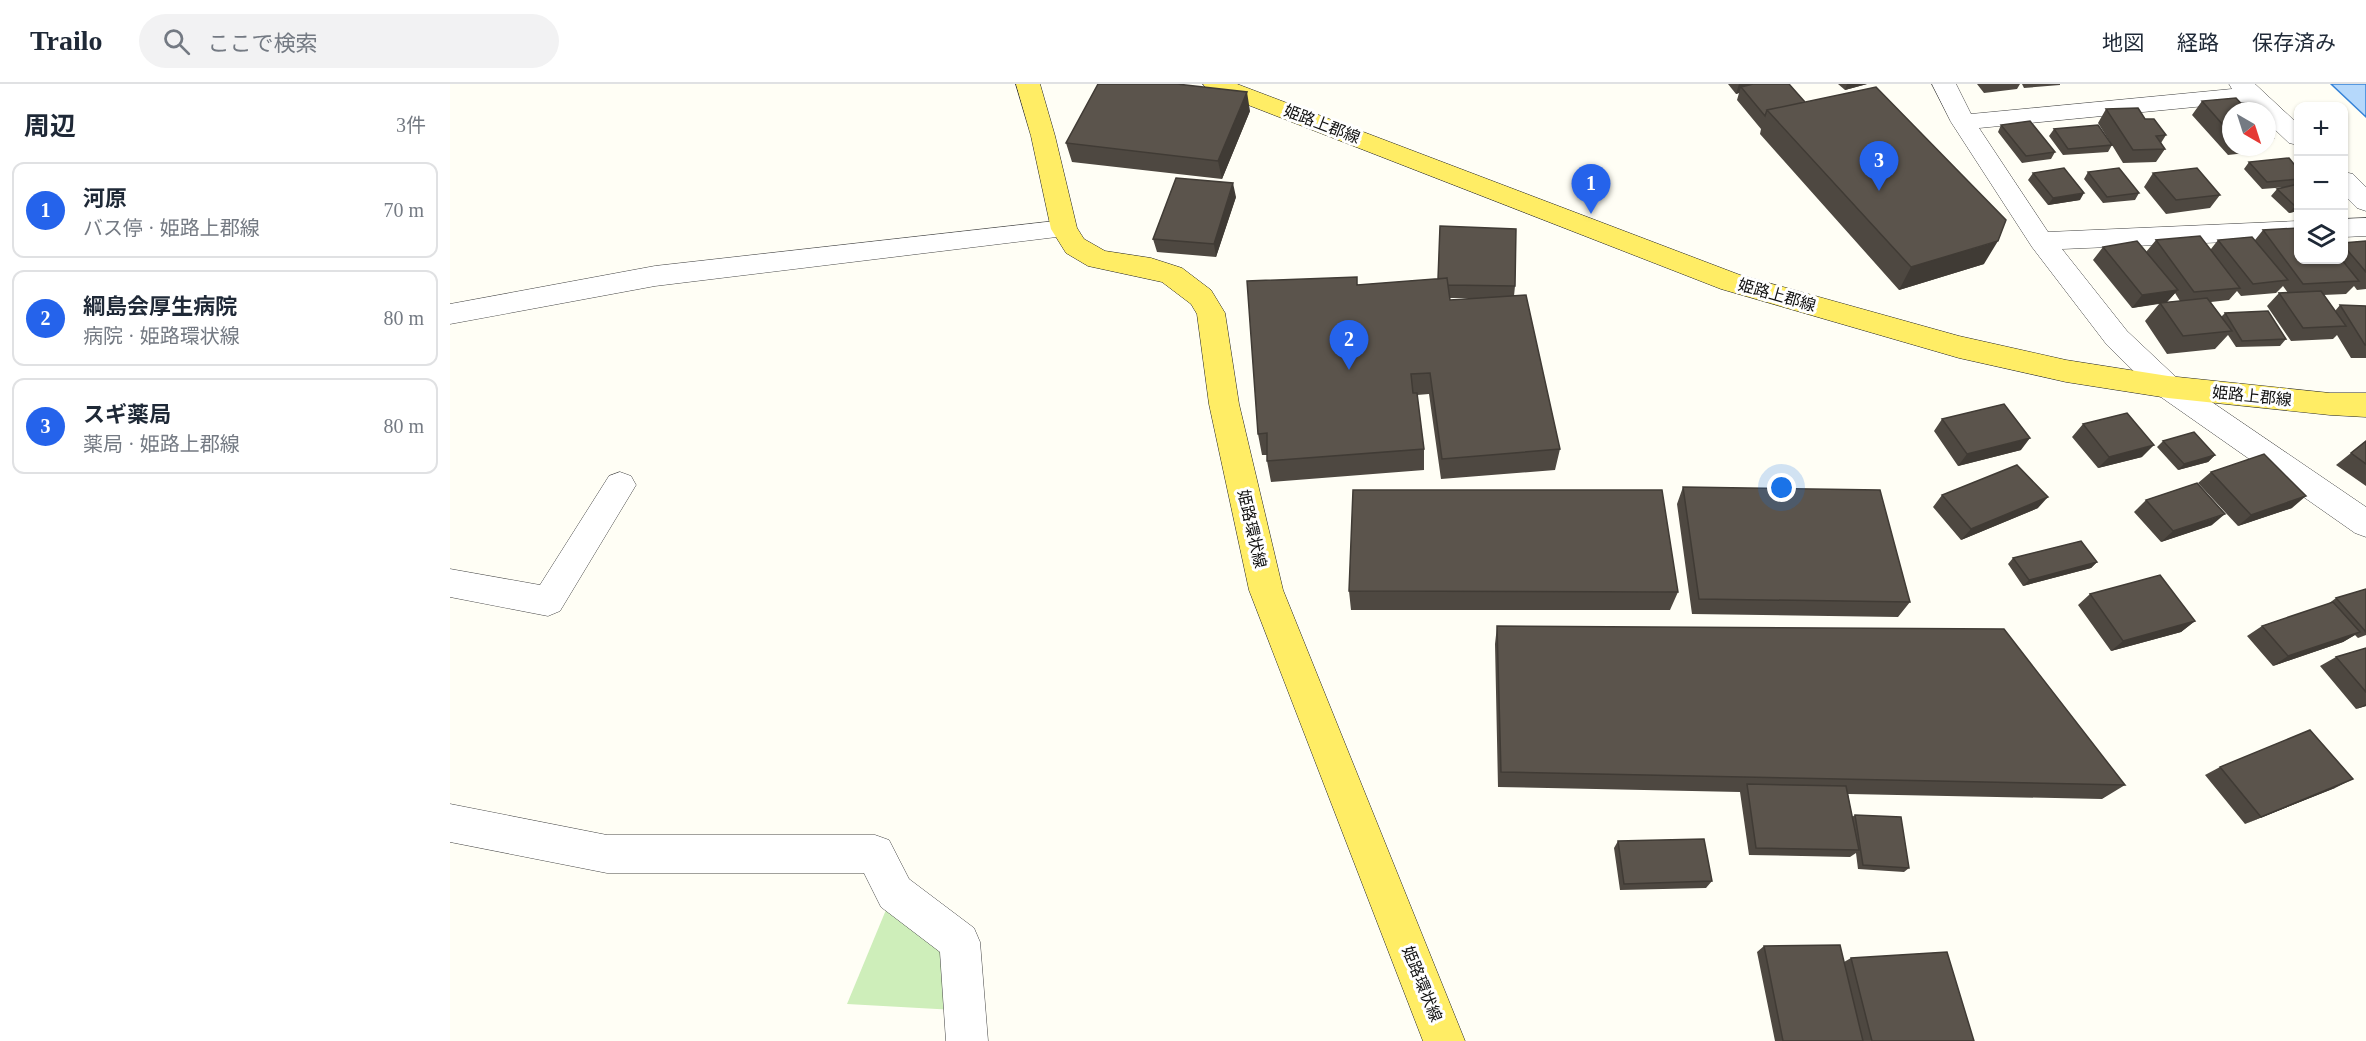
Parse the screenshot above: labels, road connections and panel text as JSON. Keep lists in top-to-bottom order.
{
  "streets": {
    "main road": ["姫路上郡線", "姫路環状線"]
  },
  "north": "bottom right",
  "page": {
    "header": "Trailo",
    "search": "ここで検索",
    "nav": ["地図", "経路", "保存済み"],
    "heading": ["周辺", "3件"],
    "map_buttons": ["+", "−"],
    "pins": ["3", "1", "2"],
    "list": [
      {
        "mark": "1",
        "name": "河原",
        "note": "バス停 · 姫路上郡線",
        "value": "70 m"
      },
      {
        "mark": "2",
        "name": "綱島会厚生病院",
        "note": "病院 · 姫路環状線",
        "value": "80 m"
      },
      {
        "mark": "3",
        "name": "スギ薬局",
        "note": "薬局 · 姫路上郡線",
        "value": "80 m"
      }
    ]
  }
}
